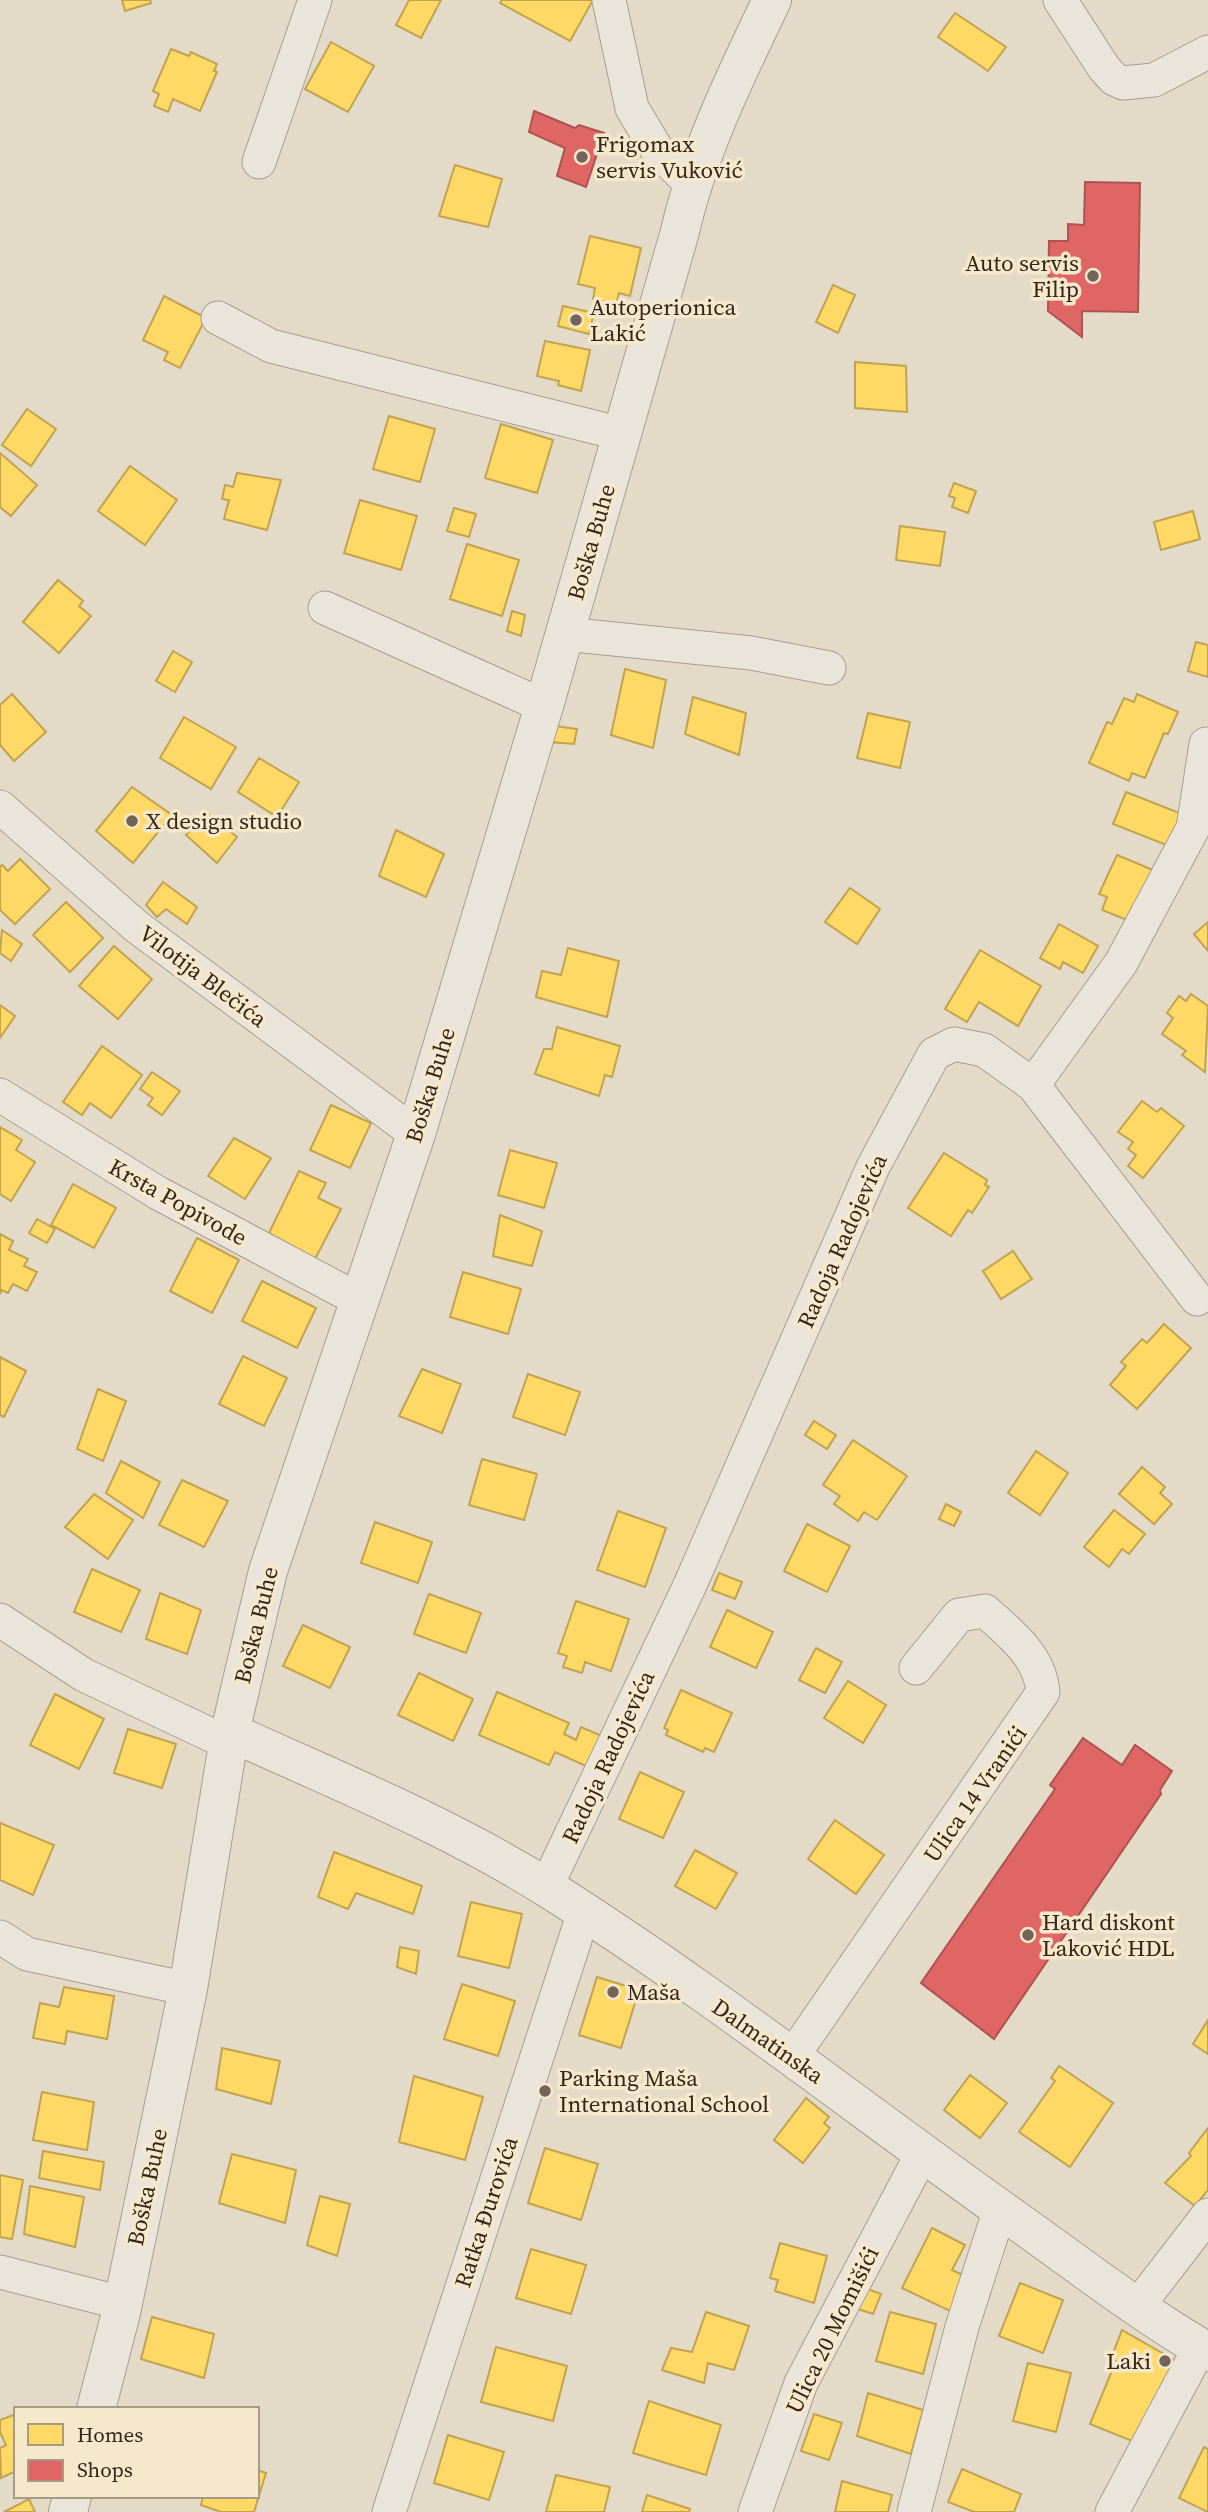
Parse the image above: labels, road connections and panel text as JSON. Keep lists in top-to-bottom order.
{
  "streets": {
    "street": [
      "Boška Buhe",
      "Vilotija Blečića",
      "Krsta Popivode",
      "Radoja Radojevića",
      "Ulica 14 Vranići",
      "Dalmatinska",
      "Ratka Đurovića",
      "Ulica 20 Momišići"
    ]
  },
  "crossings": [
    ["Boška Buhe", "Vilotija Blečića"],
    ["Boška Buhe", "Krsta Popivode"],
    ["Boška Buhe", "Dalmatinska"],
    ["Radoja Radojevića", "Dalmatinska"],
    ["Ulica 14 Vranići", "Dalmatinska"],
    ["Dalmatinska", "Ratka Đurovića"],
    ["Dalmatinska", "Ulica 20 Momišići"]
  ],
  "places": [
    "Frigomax servis Vuković",
    "Auto servis Filip",
    "Autoperionica Lakić",
    "X design studio",
    "Hard diskont Laković HDL",
    "Maša",
    "Parking Maša International School",
    "Laki"
  ],
  "legend": ["Homes", "Shops"]
}
